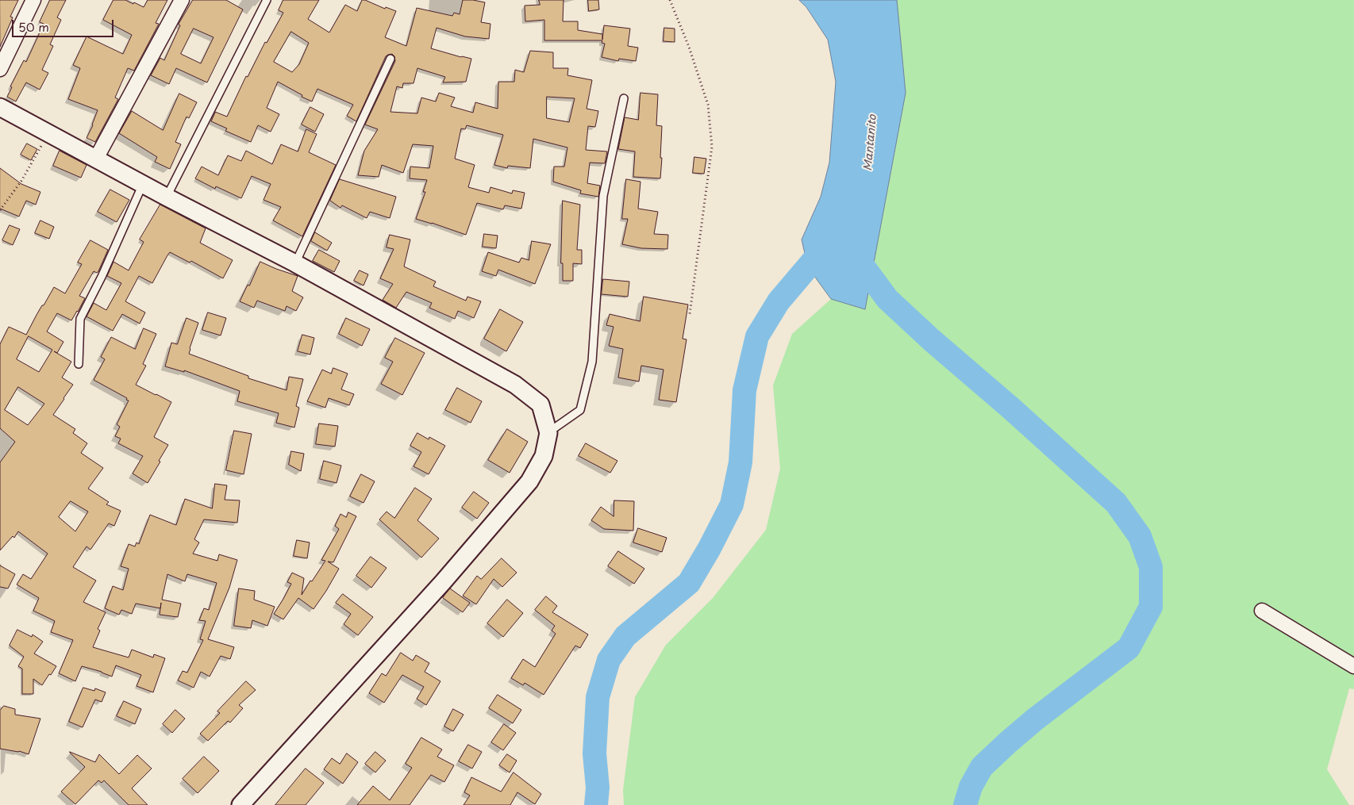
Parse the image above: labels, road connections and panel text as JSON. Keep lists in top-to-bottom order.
{
  "water": ["Mantanito"],
  "scale_bar": "50 m"
}
